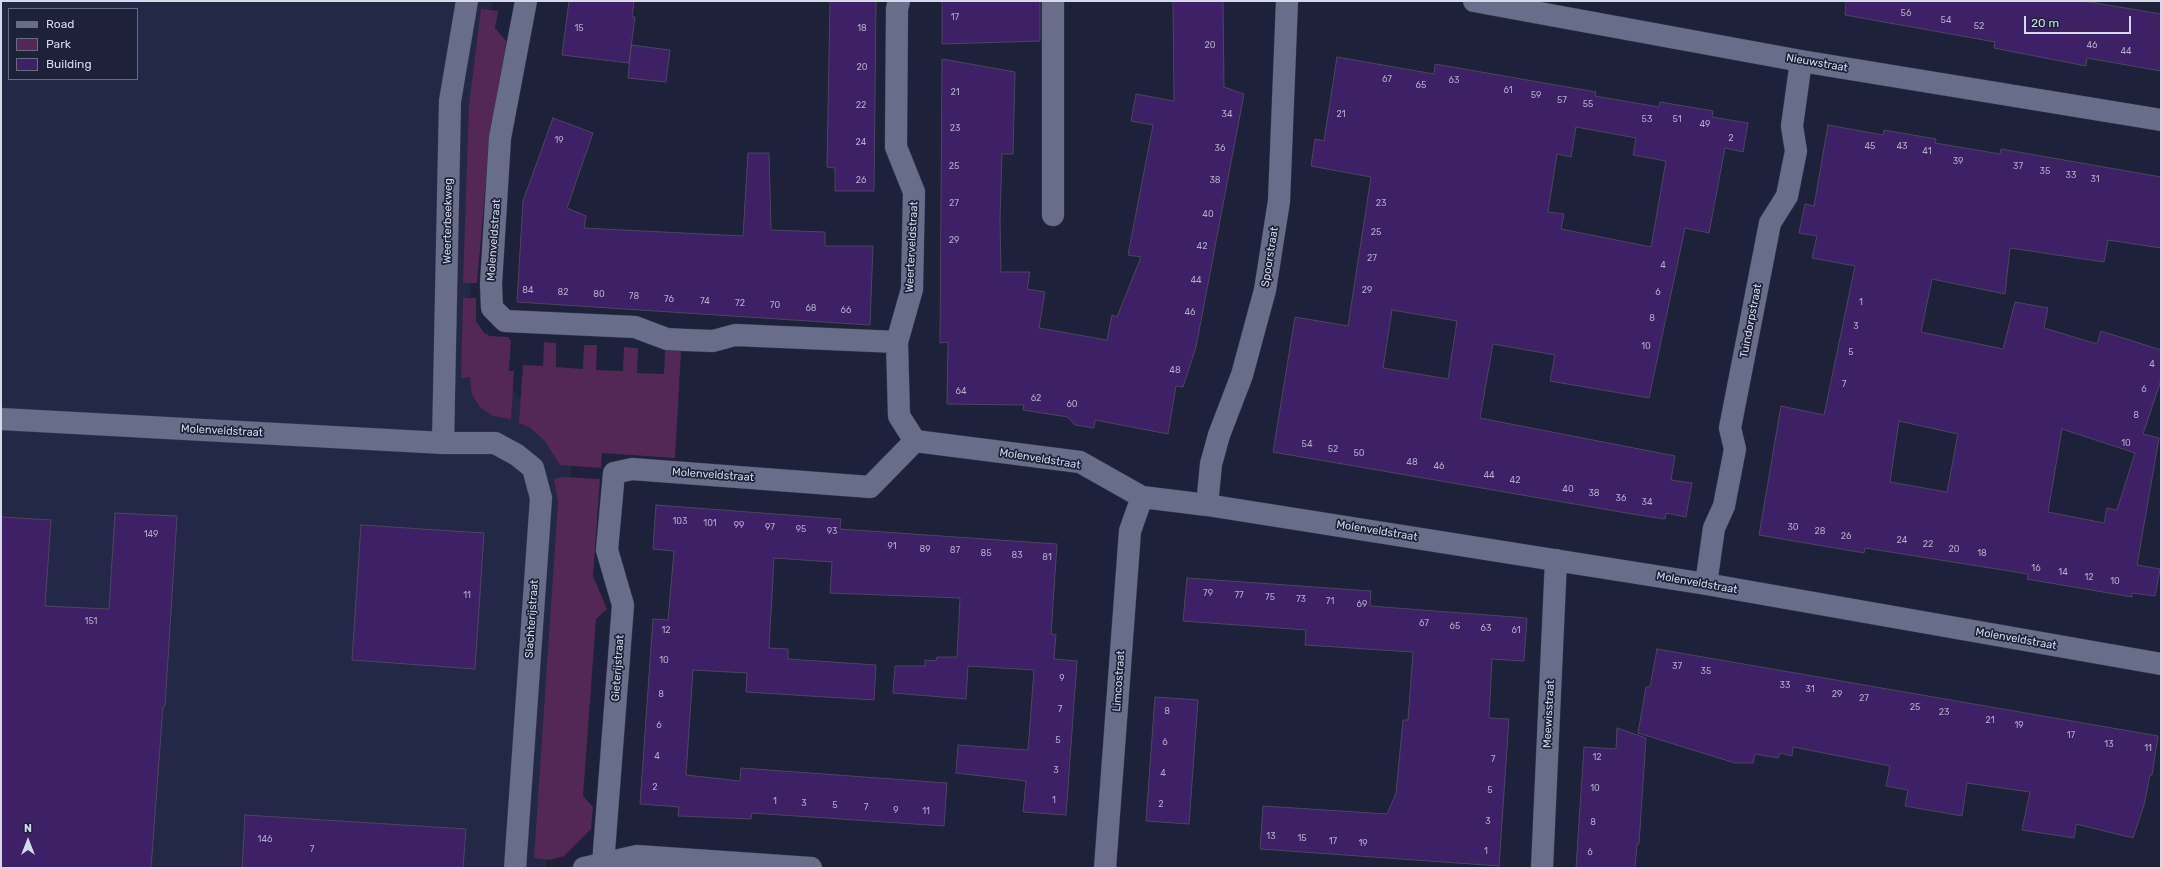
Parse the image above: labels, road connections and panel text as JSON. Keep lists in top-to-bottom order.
{
  "streets": {
    "street": [
      "Nieuwstraat",
      "Weerterbeekweg",
      "Molenveldstraat",
      "Weerterveldstraat",
      "Spoorstraat",
      "Tuindorpstraat",
      "Slachterijstraat",
      "Gieterijstraat",
      "Limcostraat",
      "Meewisstraat"
    ]
  },
  "crossings": [
    ["Nieuwstraat", "Tuindorpstraat"],
    ["Weerterbeekweg", "Molenveldstraat"],
    ["Weerterbeekweg", "Slachterijstraat"],
    ["Molenveldstraat", "Weerterveldstraat"],
    ["Molenveldstraat", "Spoorstraat"],
    ["Molenveldstraat", "Tuindorpstraat"],
    ["Molenveldstraat", "Slachterijstraat"],
    ["Molenveldstraat", "Gieterijstraat"],
    ["Molenveldstraat", "Limcostraat"],
    ["Molenveldstraat", "Meewisstraat"]
  ],
  "house_numbers": [
    "56",
    "17",
    "54",
    "52",
    "15",
    "18",
    "20",
    "46",
    "44",
    "20",
    "67",
    "63",
    "65",
    "61",
    "21",
    "59",
    "57",
    "55",
    "22",
    "34",
    "21",
    "53",
    "51",
    "49",
    "23",
    "2",
    "19",
    "24",
    "45",
    "43",
    "36",
    "41",
    "39",
    "25",
    "37",
    "35",
    "33",
    "31",
    "26",
    "38",
    "27",
    "23",
    "40",
    "25",
    "29",
    "42",
    "27",
    "4",
    "44",
    "84",
    "29",
    "82",
    "6",
    "80",
    "78",
    "76",
    "74",
    "1",
    "72",
    "70",
    "68",
    "66",
    "46",
    "8",
    "3",
    "10",
    "5",
    "4",
    "48",
    "7",
    "6",
    "64",
    "62",
    "60",
    "8",
    "10",
    "54",
    "52",
    "50",
    "48",
    "46",
    "44",
    "42",
    "40",
    "38",
    "36",
    "34",
    "103",
    "101",
    "99",
    "97",
    "30",
    "95",
    "93",
    "28",
    "149",
    "26",
    "24",
    "22",
    "91",
    "89",
    "20",
    "87",
    "85",
    "18",
    "83",
    "81",
    "16",
    "14",
    "12",
    "10",
    "79",
    "11",
    "77",
    "75",
    "73",
    "71",
    "69",
    "151",
    "67",
    "65",
    "63",
    "12",
    "61",
    "10",
    "37",
    "35",
    "9",
    "33",
    "31",
    "8",
    "29",
    "27",
    "25",
    "7",
    "8",
    "23",
    "21",
    "6",
    "19",
    "17",
    "5",
    "6",
    "13",
    "11",
    "4",
    "12",
    "7",
    "3",
    "4",
    "2",
    "10",
    "5",
    "1",
    "1",
    "3",
    "2",
    "5",
    "7",
    "9",
    "11",
    "3",
    "8",
    "13",
    "15",
    "146",
    "17",
    "19",
    "7",
    "1",
    "6"
  ],
  "legend": ["Road", "Park", "Building"],
  "scale_bar": "20 m",
  "north": "top"
}
